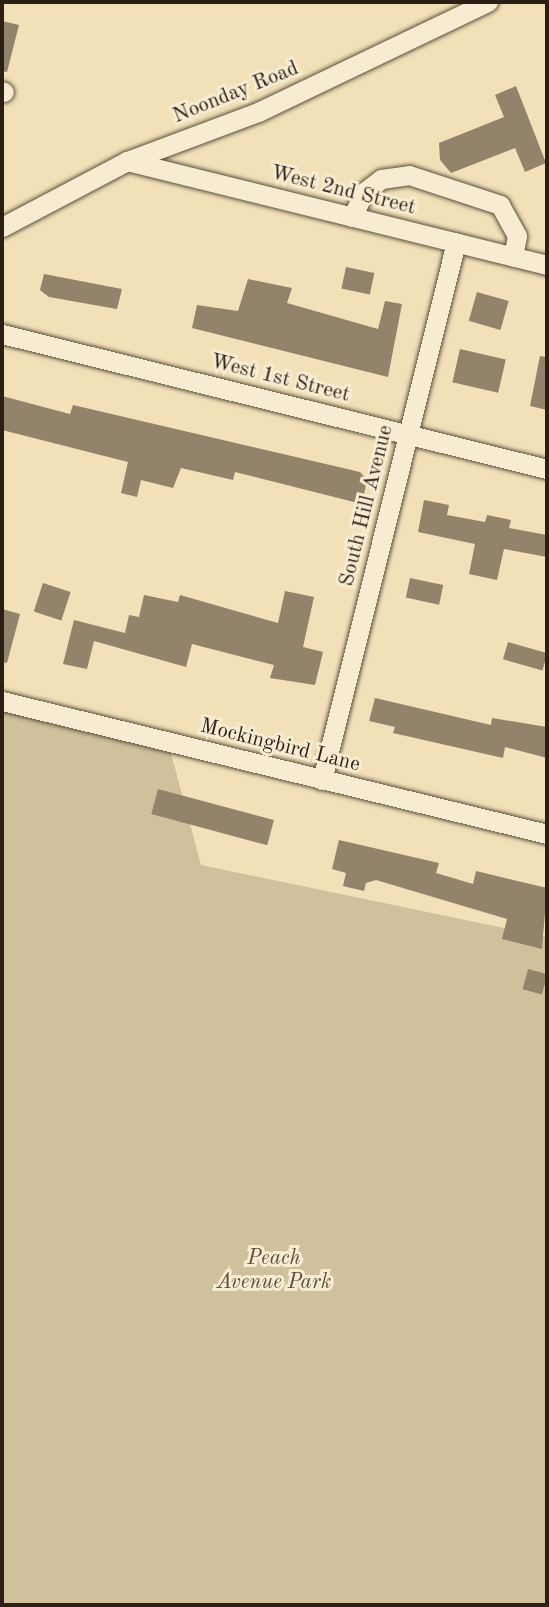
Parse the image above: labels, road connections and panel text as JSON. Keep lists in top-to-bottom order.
{
  "streets": {
    "street": [
      "Noonday Road",
      "West 2nd Street",
      "West 1st Street",
      "South Hill Avenue",
      "Mockingbird Lane"
    ]
  },
  "crossings": [
    ["Noonday Road", "West 2nd Street"],
    ["West 2nd Street", "South Hill Avenue"],
    ["West 1st Street", "South Hill Avenue"],
    ["South Hill Avenue", "Mockingbird Lane"]
  ],
  "parks": ["Peach Avenue Park"]
}
